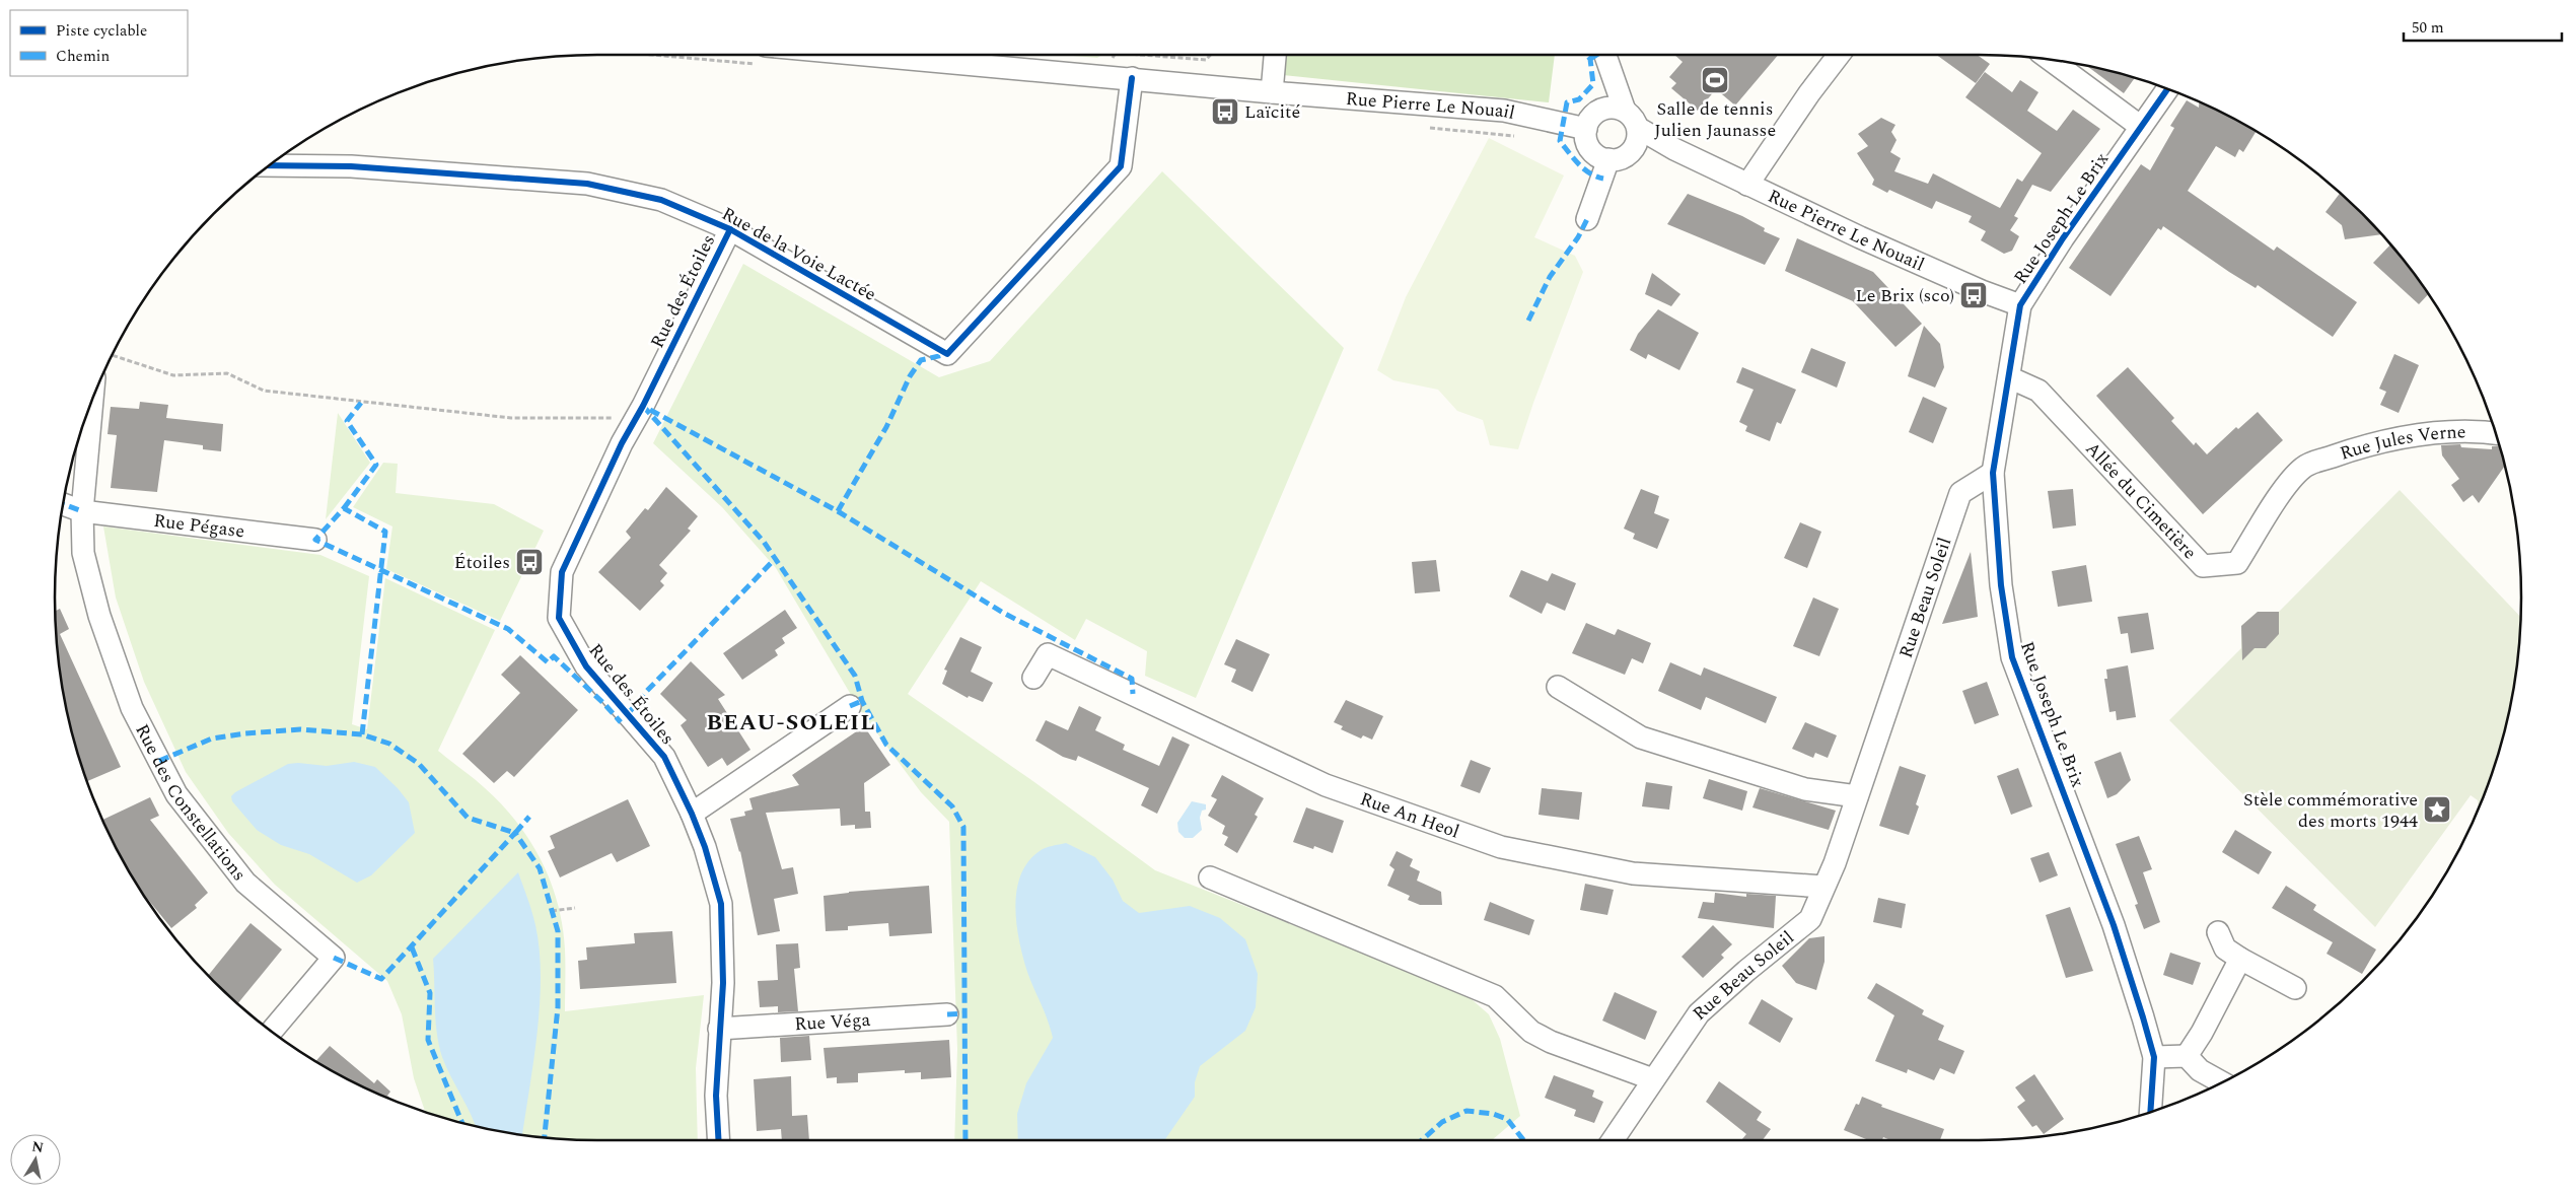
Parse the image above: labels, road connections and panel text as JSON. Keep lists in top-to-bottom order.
{
  "streets": {
    "street": [
      "Rue Pierre Le Nouail",
      "Rue Joseph Le Brix",
      "Rue de la Voie Lactée",
      "Rue des Étoiles",
      "Rue Jules Verne",
      "Allée du Cimetière",
      "Rue Pégase",
      "Rue Beau Soleil",
      "Rue des Constellations",
      "Rue An Heol",
      "Rue Véga"
    ]
  },
  "crossings": [
    ["Rue Pierre Le Nouail", "Rue Joseph Le Brix"],
    ["Rue Pierre Le Nouail", "Rue de la Voie Lactée"],
    ["Rue Joseph Le Brix", "Allée du Cimetière"],
    ["Rue Joseph Le Brix", "Rue Beau Soleil"],
    ["Rue de la Voie Lactée", "Rue des Étoiles"],
    ["Rue des Étoiles", "Rue Véga"],
    ["Rue Jules Verne", "Allée du Cimetière"],
    ["Rue Pégase", "Rue des Constellations"],
    ["Rue Beau Soleil", "Rue An Heol"]
  ],
  "districts": ["BEAU-SOLEIL"],
  "places": {
    "sports": ["Salle de tennis Julien Jaunasse"],
    "bus stop": ["Laïcité", "Le Brix (sco)", "Étoiles"],
    "place": ["Stèle commémorative des morts 1944"]
  },
  "legend": ["Piste cyclable", "Chemin"],
  "scale_bar": "50 m",
  "north": "top"
}
